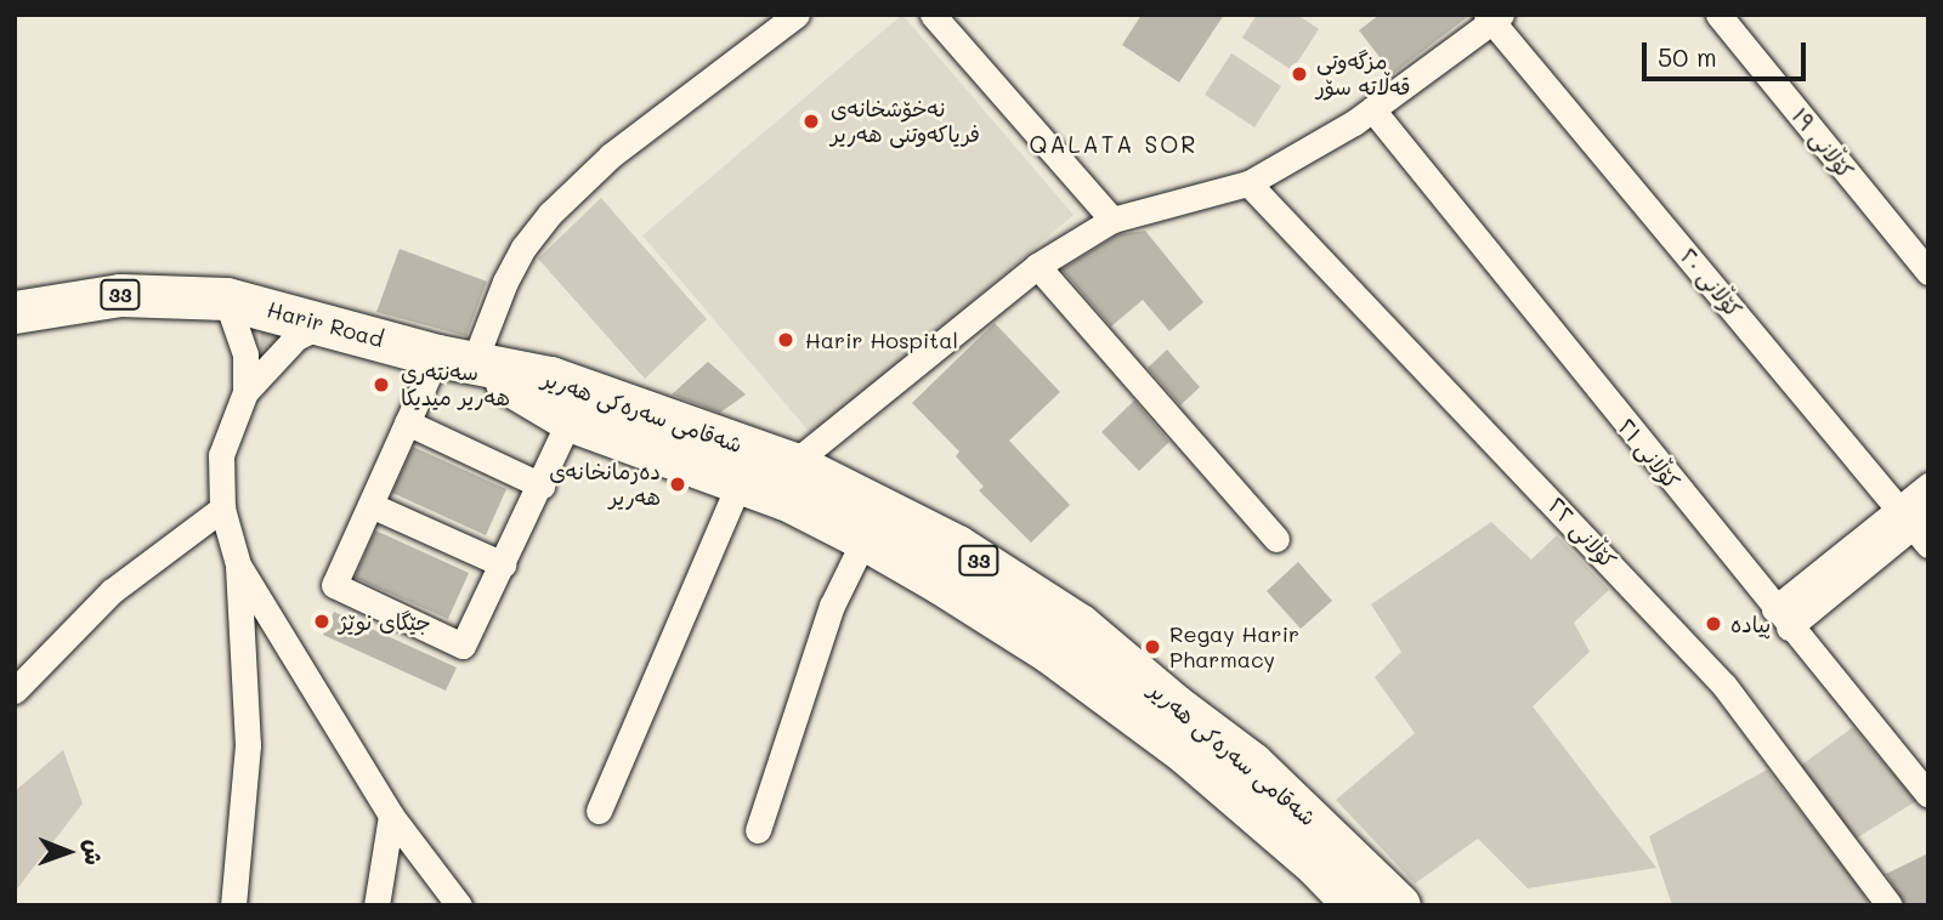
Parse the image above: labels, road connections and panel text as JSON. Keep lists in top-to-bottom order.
{
  "streets": {
    "main road": ["33", "Harir Road", "شەقامی سەرەکی هەریر"],
    "street": [
      "کۆڵانی ١٩",
      "کۆڵانی ٢٠",
      "کۆڵانی ٢١",
      "کۆڵانی ٢٢"
    ]
  },
  "crossings": [
    ["33", "Harir Road"],
    ["Harir Road", "شەقامی سەرەکی هەریر"]
  ],
  "districts": ["QALATA SOR"],
  "places": [
    "مزگەوتی قەڵاتە سۆر",
    "نەخۆشخانەی فریاکەوتنی هەریر",
    "‌Harir Hospital",
    "سەنتەری هەریر میدیکا",
    "دەرمانخانەی هەریر",
    "جێگای نوێژ",
    "پیادە",
    "Regay Harir Pharmacy"
  ],
  "scale_bar": "50 m",
  "north": "right"
}
